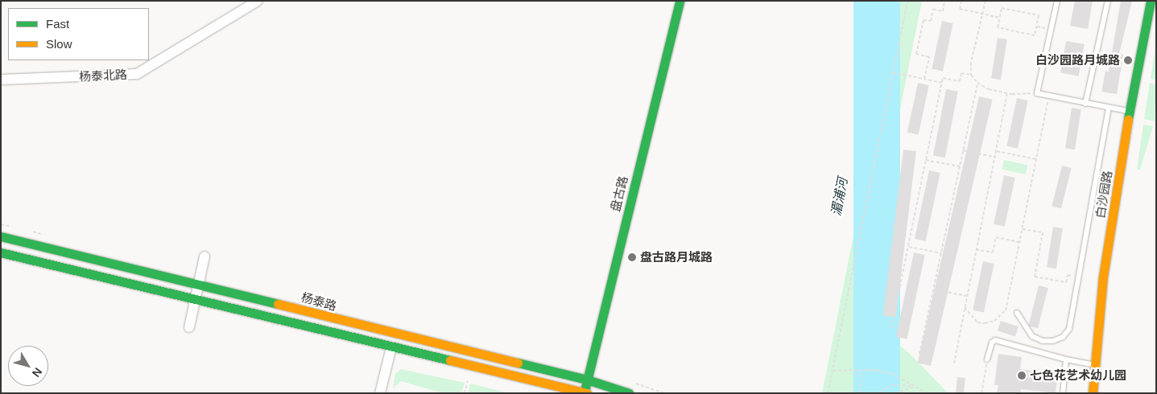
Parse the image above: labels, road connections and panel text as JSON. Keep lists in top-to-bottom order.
{
  "streets": {
    "main road": ["盘古路", "白沙园路", "杨泰路"],
    "street": ["杨泰北路"]
  },
  "crossings": [
    ["盘古路", "杨泰路"]
  ],
  "water": ["湄浦河"],
  "places": ["白沙园路月城路", "盘古路月城路", "七色花艺术幼儿园"],
  "legend": ["Fast", "Slow"],
  "north": "bottom right"
}
